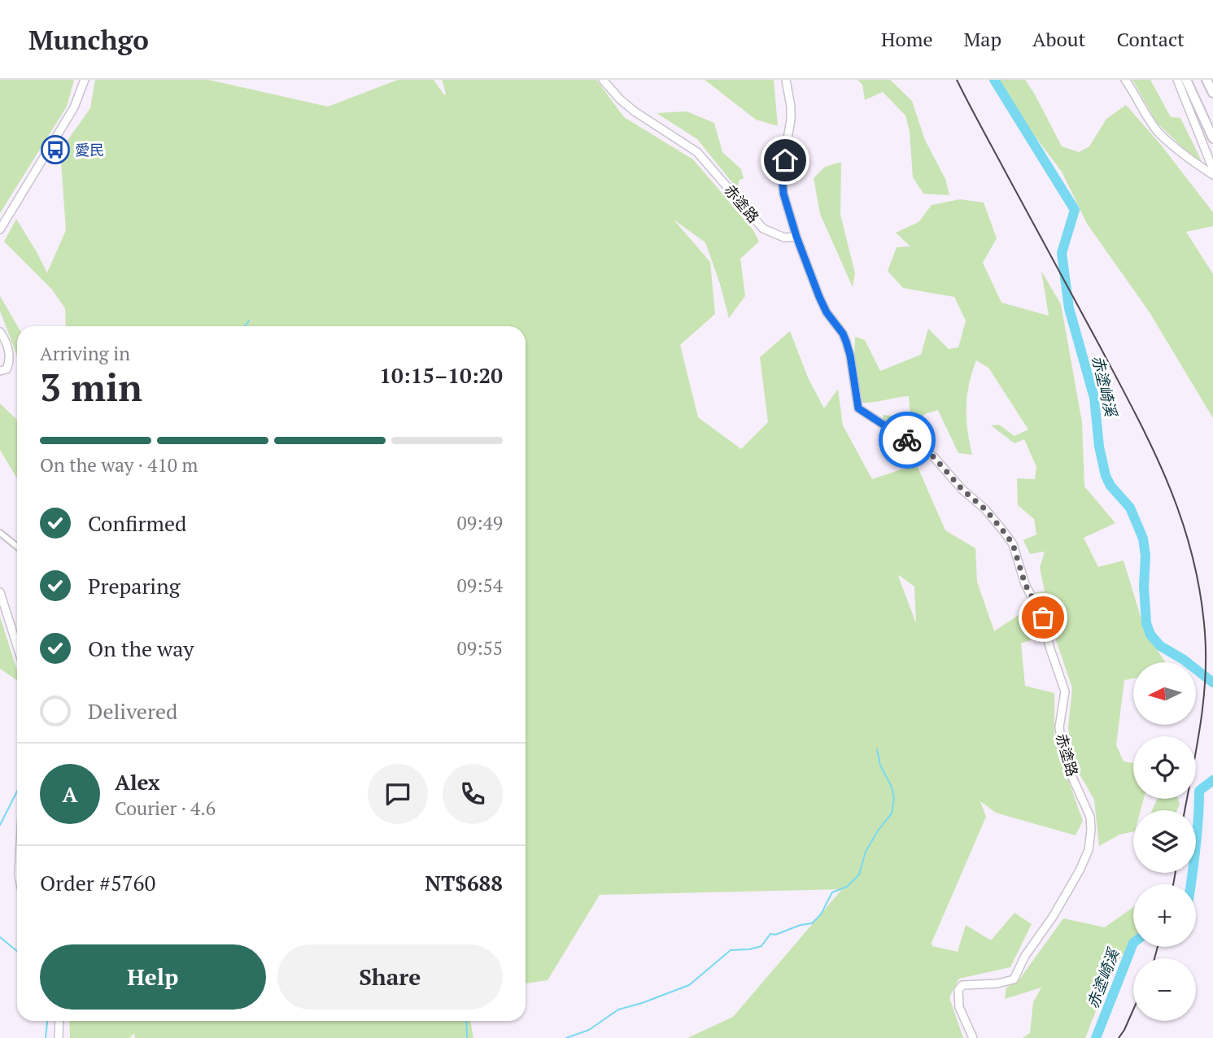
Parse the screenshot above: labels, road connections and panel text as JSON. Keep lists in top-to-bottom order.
{
  "streets": {
    "street": ["赤塗路"]
  },
  "water": ["赤塗崎溪"],
  "places": {
    "bus stop": ["愛民"]
  },
  "north": "left",
  "page": {
    "header": "Munchgo",
    "nav": [
      "Home",
      "Map",
      "About",
      "Contact"
    ],
    "heading": ["3 min", "Arriving in", "10:15–10:20"],
    "panel": [
      "Alex",
      "Courier · 4.6",
      "Order #5760",
      "NT$688"
    ],
    "bar": "On the way · 410 m",
    "list": [
      ["Confirmed", "09:49"],
      ["Preparing", "09:54"],
      ["On the way", "09:55"],
      "Delivered"
    ],
    "map_buttons": ["+", "−"],
    "round": "A",
    "buttons": ["Help", "Share"]
  }
}
